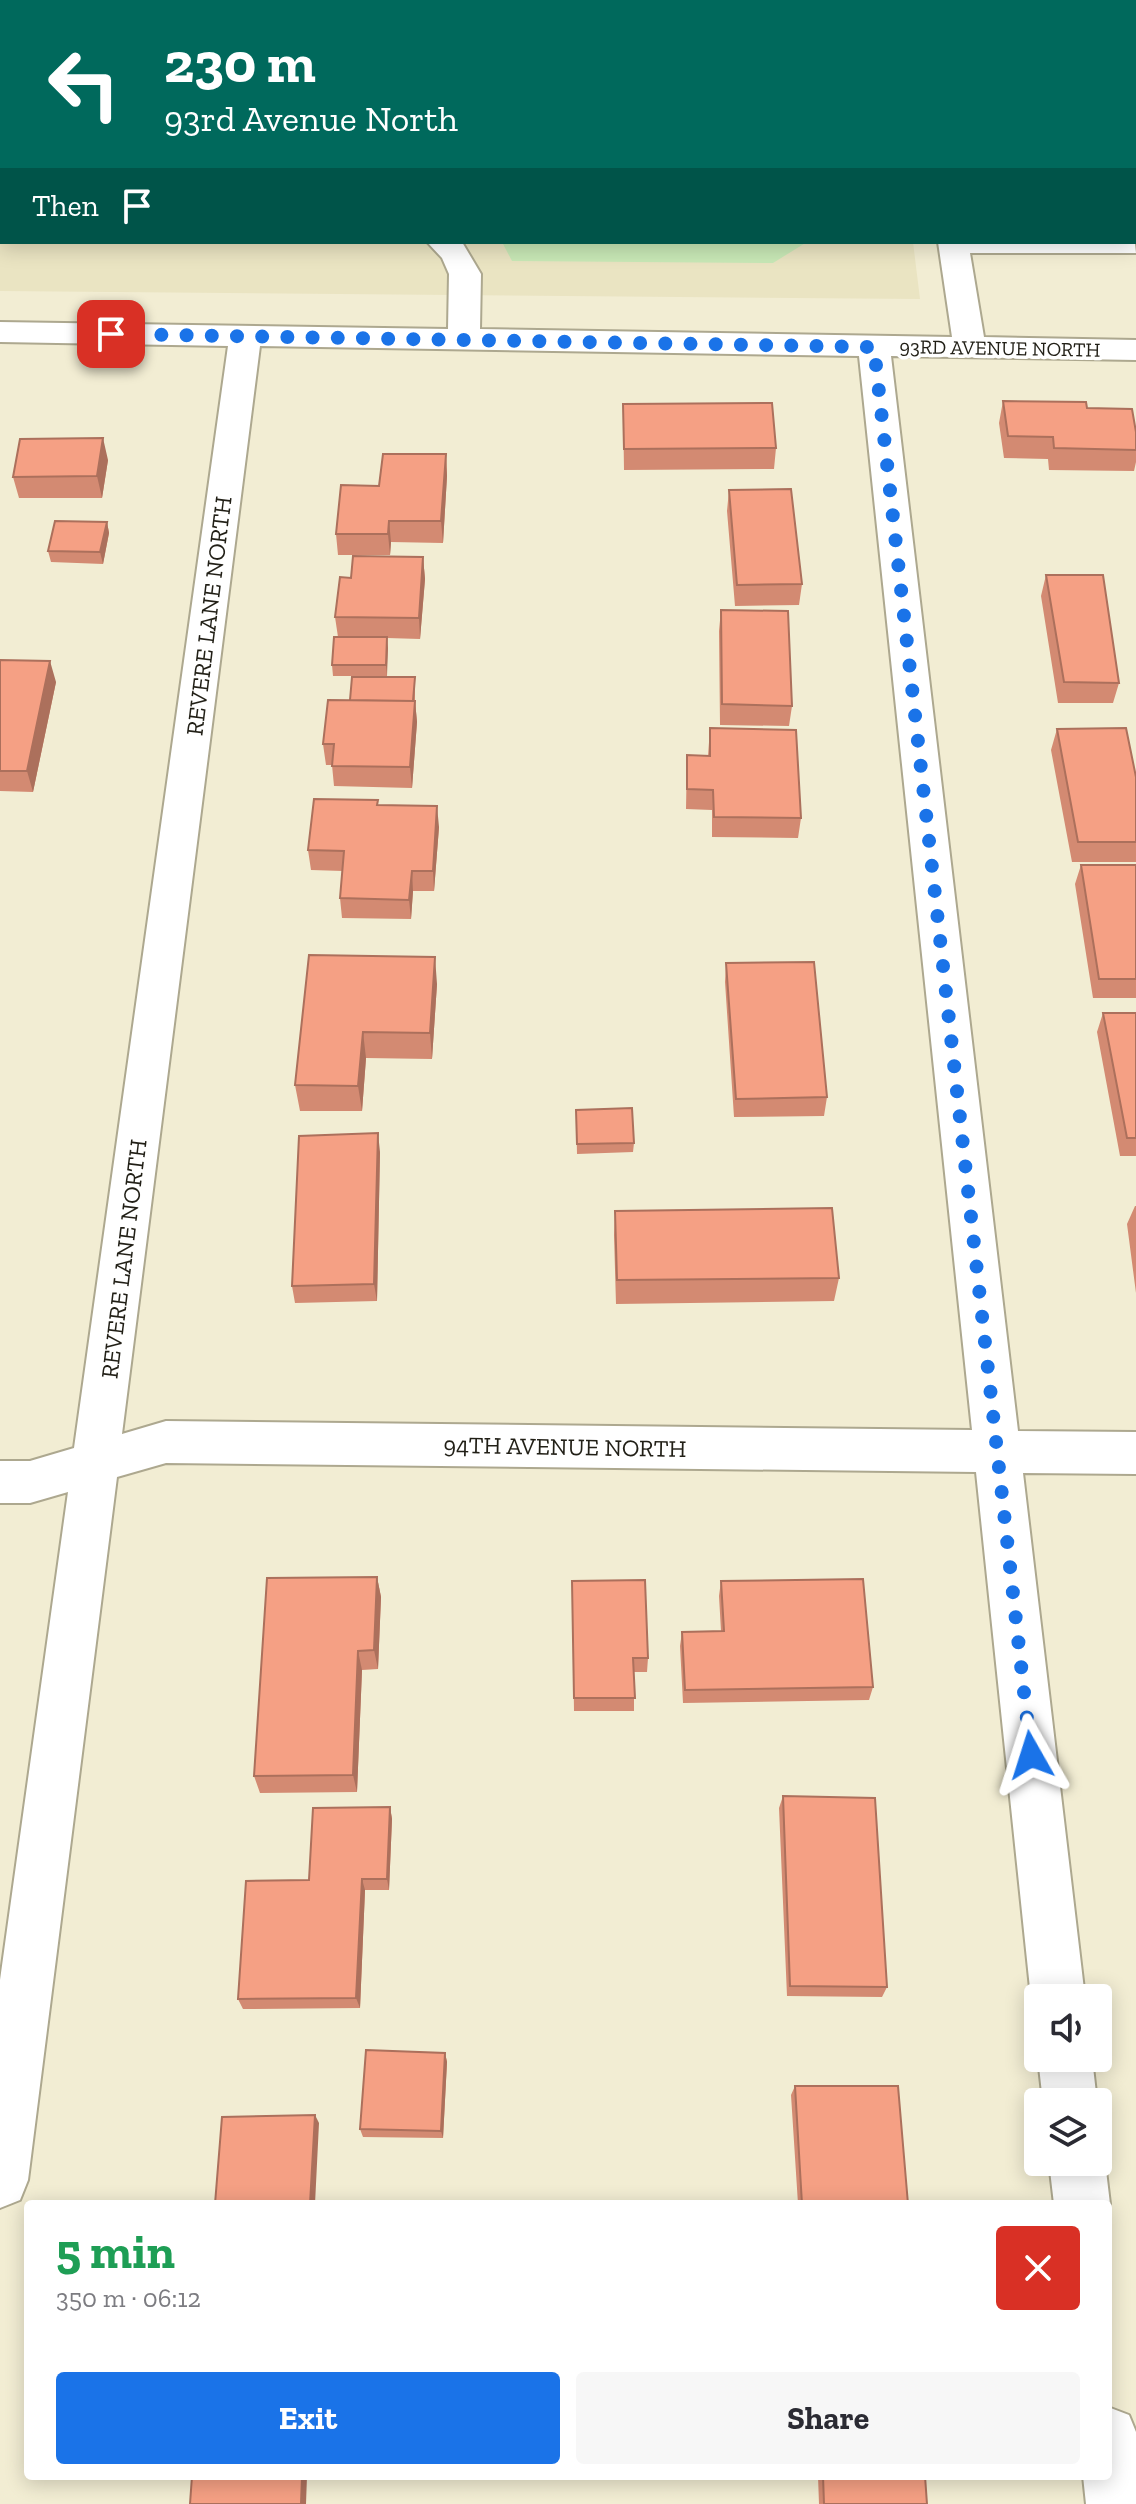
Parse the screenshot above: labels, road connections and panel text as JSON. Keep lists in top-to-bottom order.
{
  "streets": {
    "street": ["93RD AVENUE NORTH", "REVERE LANE NORTH", "94TH AVENUE NORTH"]
  },
  "crossings": [
    ["93RD AVENUE NORTH", "REVERE LANE NORTH"],
    ["REVERE LANE NORTH", "94TH AVENUE NORTH"]
  ],
  "page": {
    "turn": ["230 m", "93rd Avenue North"],
    "then": "Then",
    "heading": ["5 min", "350 m · 06:12"],
    "buttons": ["Exit", "Share"]
  }
}
